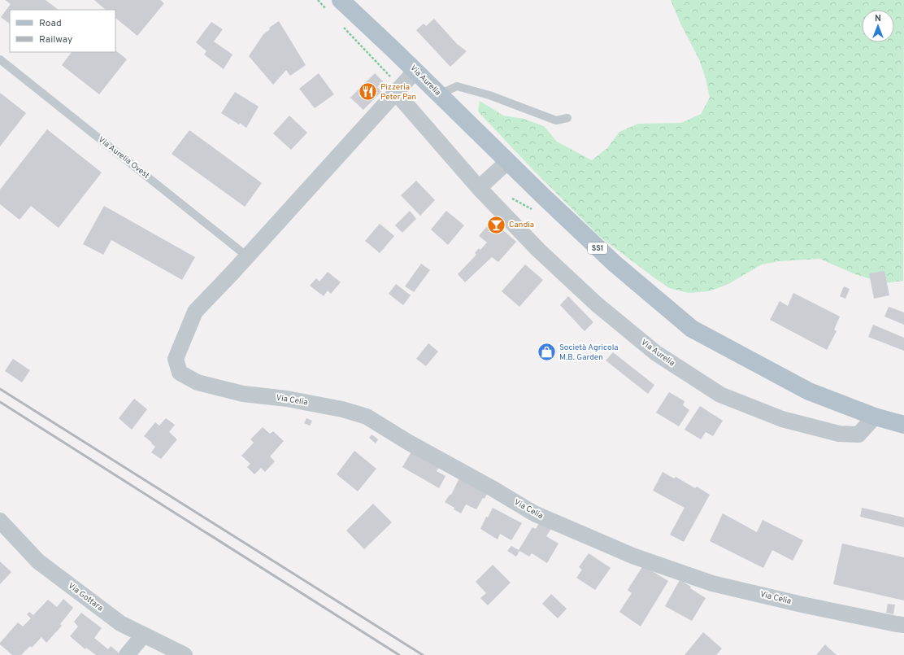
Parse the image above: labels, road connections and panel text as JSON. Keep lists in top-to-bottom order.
{
  "streets": {
    "main road": ["Via Aurelia", "SS1"],
    "street": ["Via Celia", "Via Gottara"],
    "lane": ["Via Aurelia Ovest"]
  },
  "crossings": [
    ["Via Aurelia Ovest", "Via Celia"]
  ],
  "places": {
    "restaurant": ["Pizzeria Peter Pan"],
    "bar": ["Candia"],
    "shop": ["Società Agricola M.B. Garden"]
  },
  "legend": ["Road", "Railway"],
  "north": "top"
}
